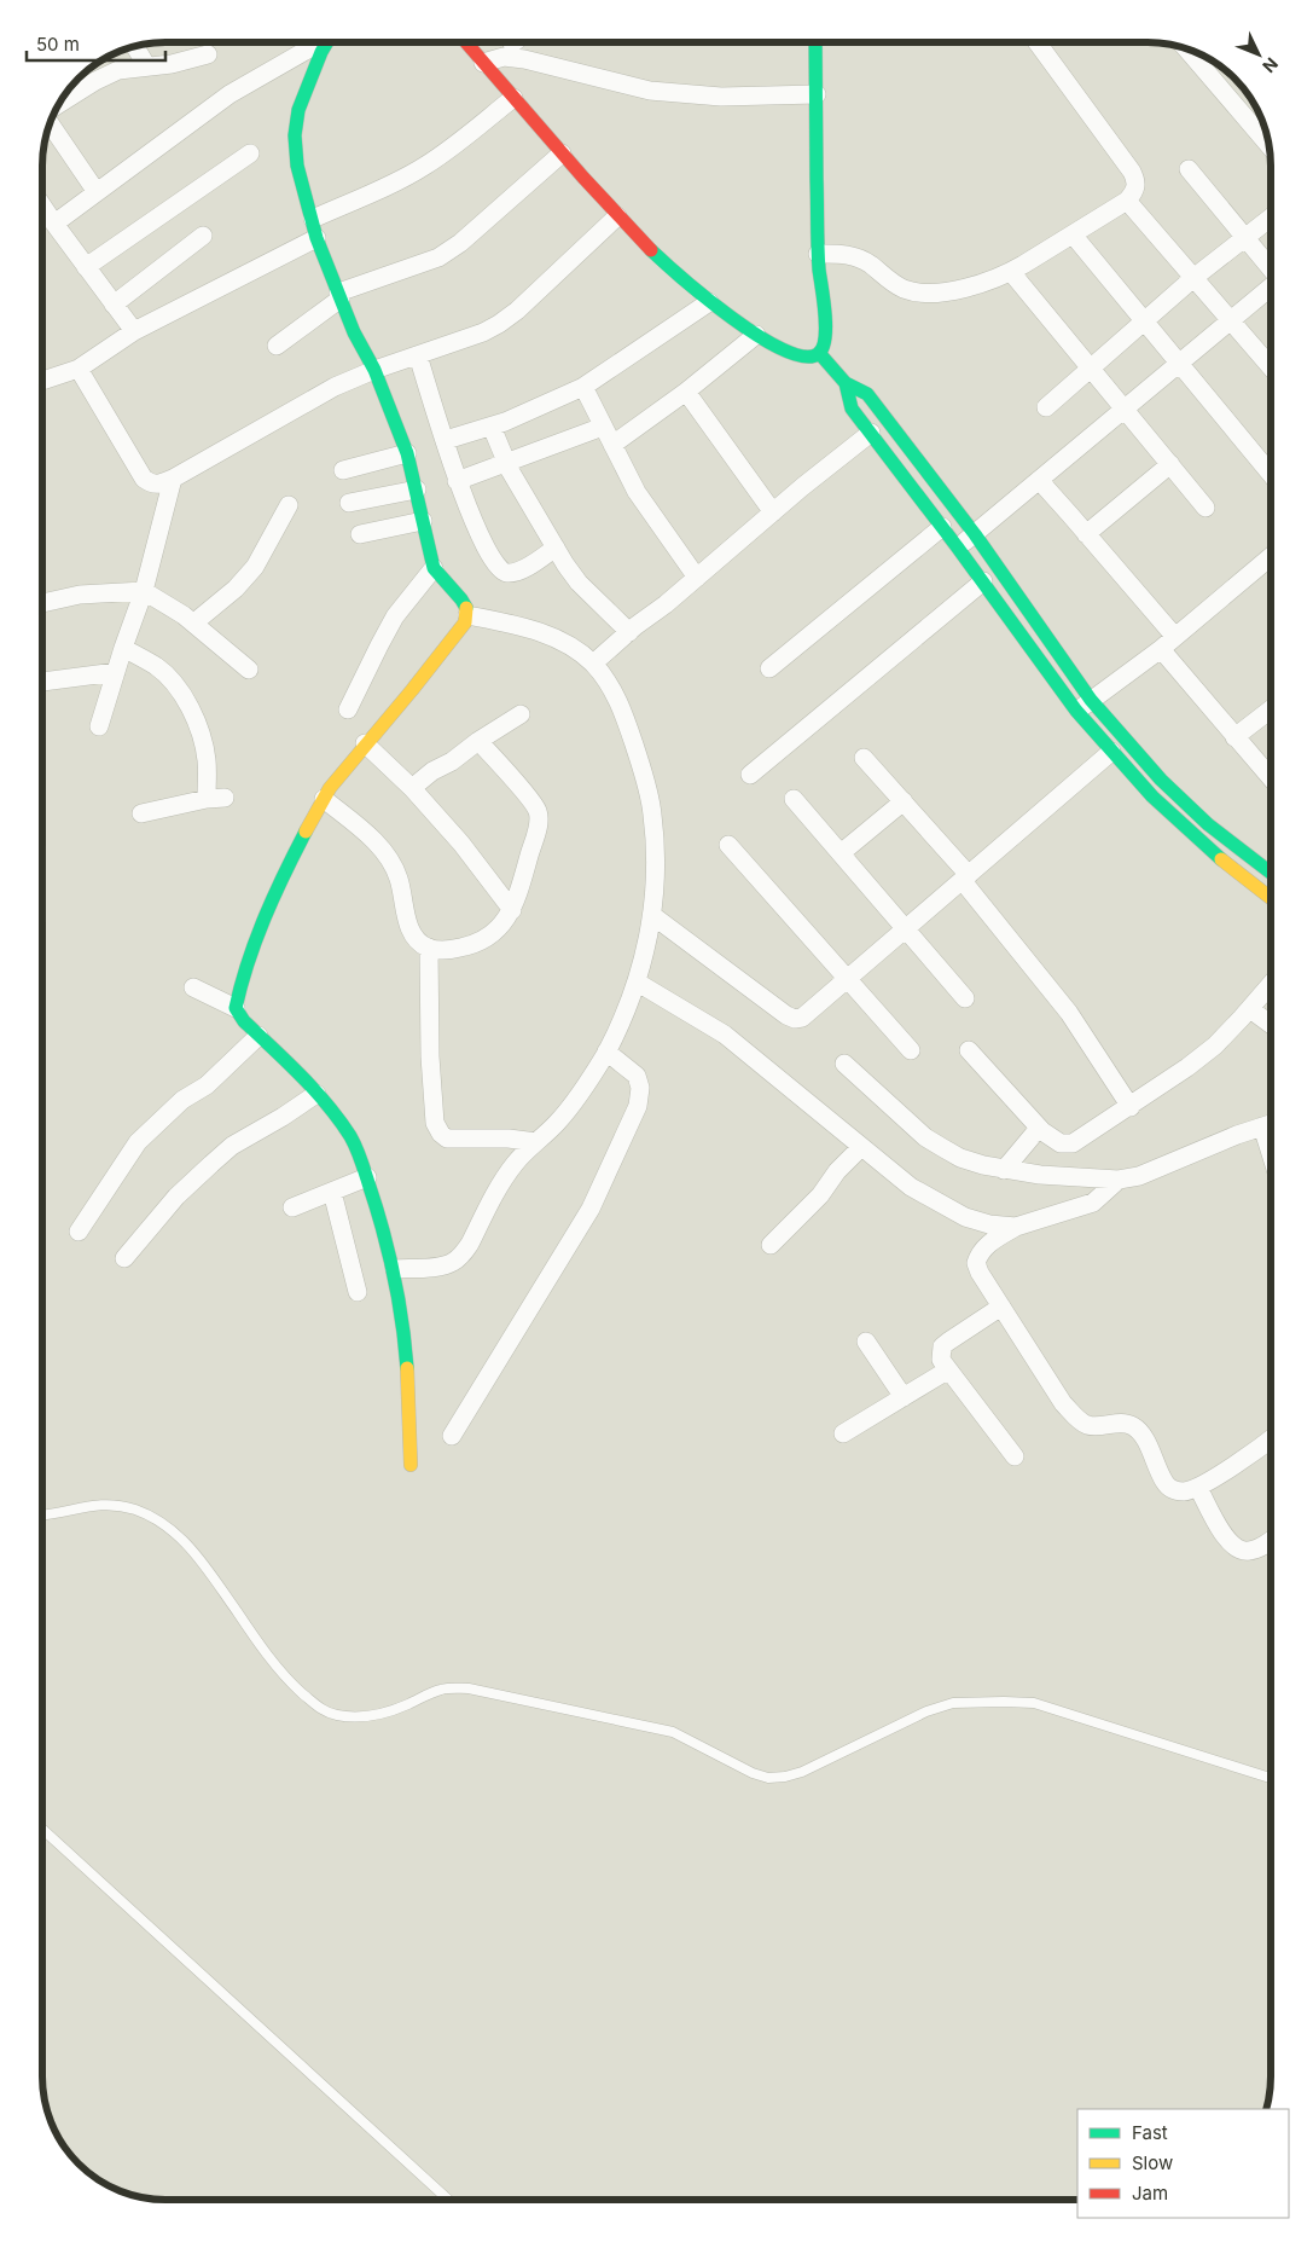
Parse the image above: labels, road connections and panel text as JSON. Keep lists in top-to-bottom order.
{
  "legend": ["Fast", "Slow", "Jam"],
  "scale_bar": "50 m",
  "north": "bottom right"
}
